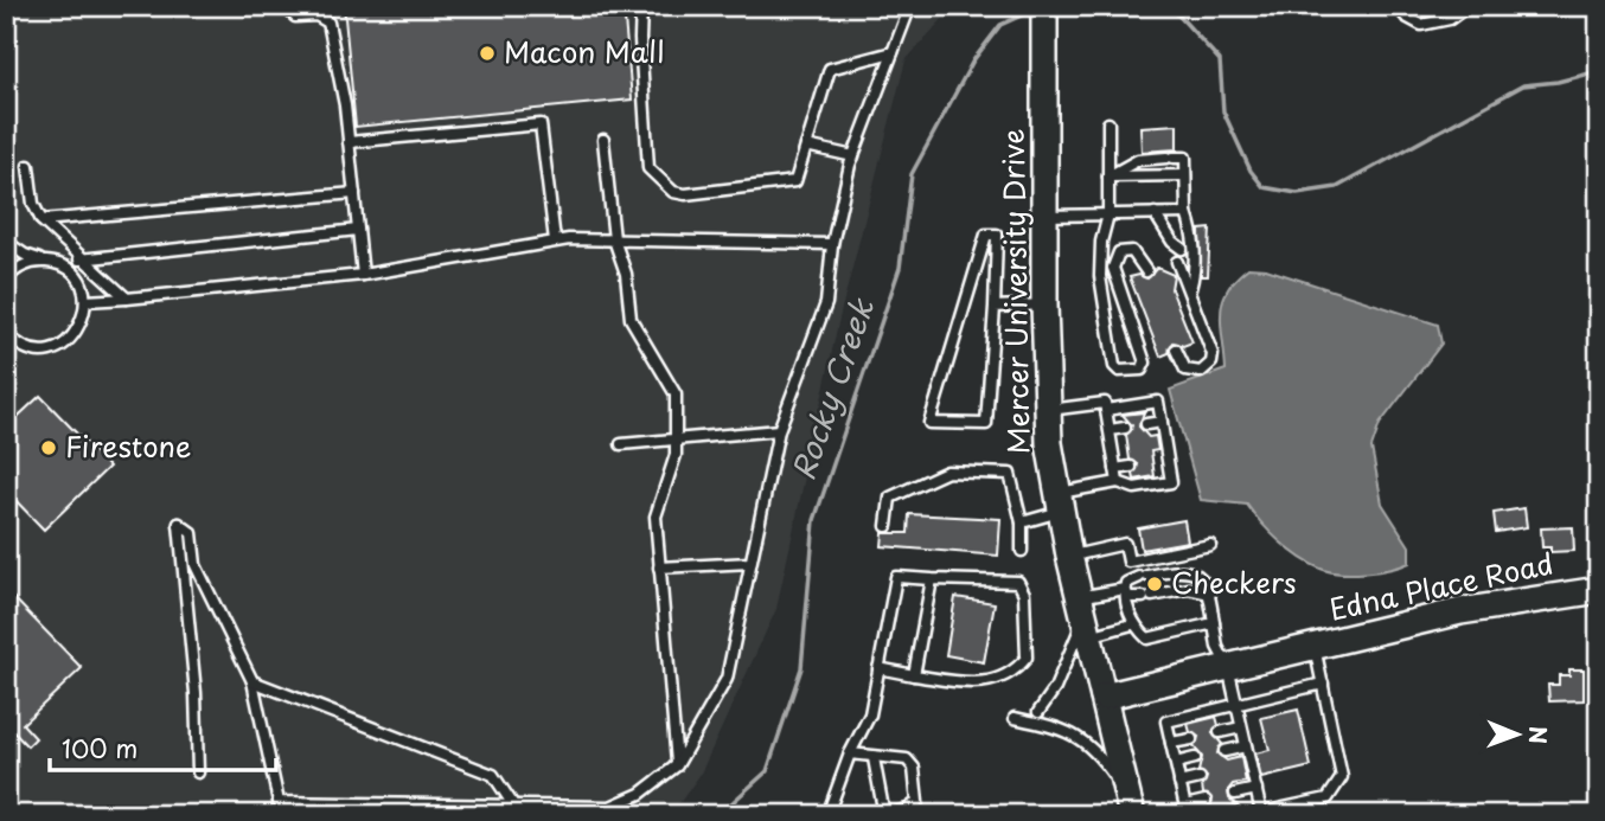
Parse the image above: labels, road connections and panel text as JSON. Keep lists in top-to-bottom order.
{
  "streets": {
    "main road": ["Mercer University Drive", "Edna Place Road"]
  },
  "crossings": [
    ["Mercer University Drive", "Edna Place Road"]
  ],
  "water": ["Rocky Creek"],
  "places": ["Macon Mall", "Firestone", "Checkers"],
  "scale_bar": "100 m",
  "north": "right"
}
